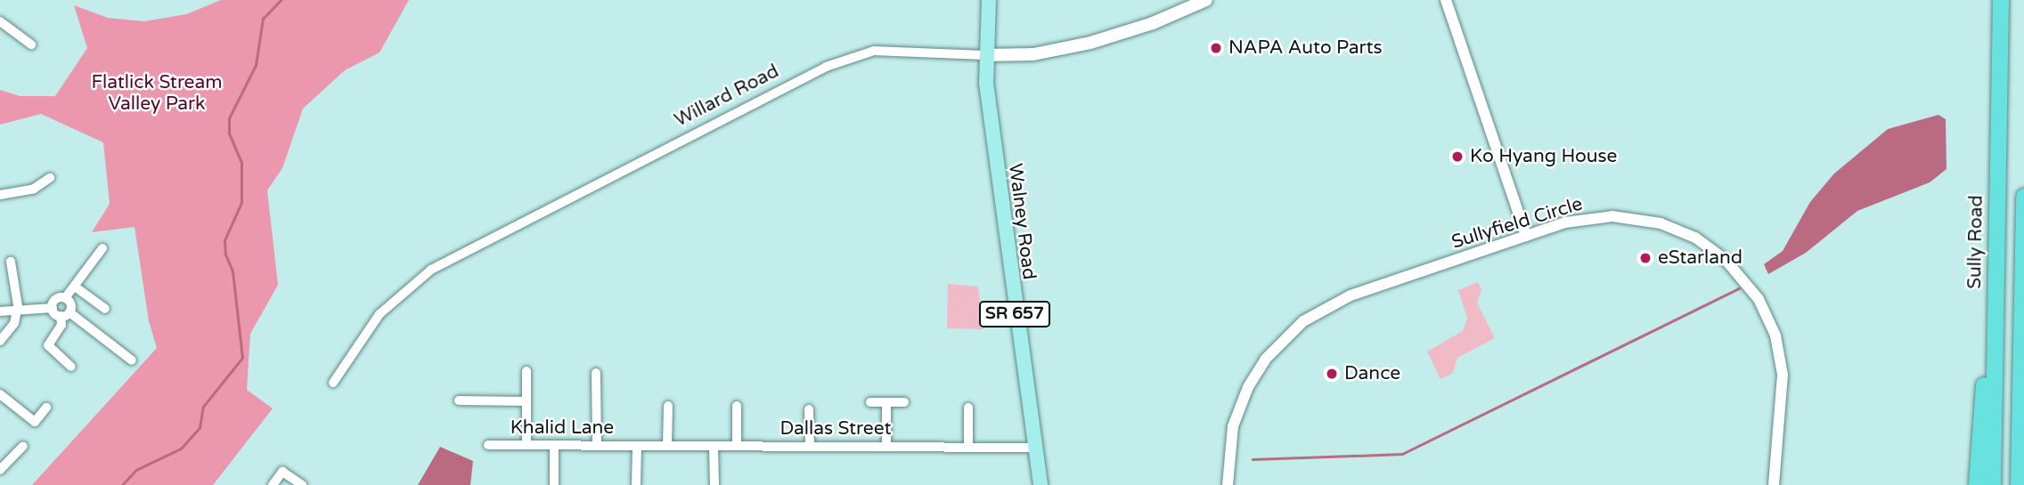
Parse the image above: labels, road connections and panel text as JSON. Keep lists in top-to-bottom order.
{
  "streets": {
    "highway": ["Sully Road"],
    "main road": ["Willard Road", "Walney Road", "SR 657"],
    "street": ["Sullyfield Circle", "Khalid Lane", "Dallas Street"]
  },
  "crossings": [
    ["Willard Road", "Walney Road"],
    ["Walney Road", "Dallas Street"],
    ["Khalid Lane", "Dallas Street"]
  ],
  "parks": ["Flatlick Stream Valley Park"],
  "places": [
    "NAPA Auto Parts",
    "Ko Hyang House",
    "eStarland",
    "Dance"
  ]
}
